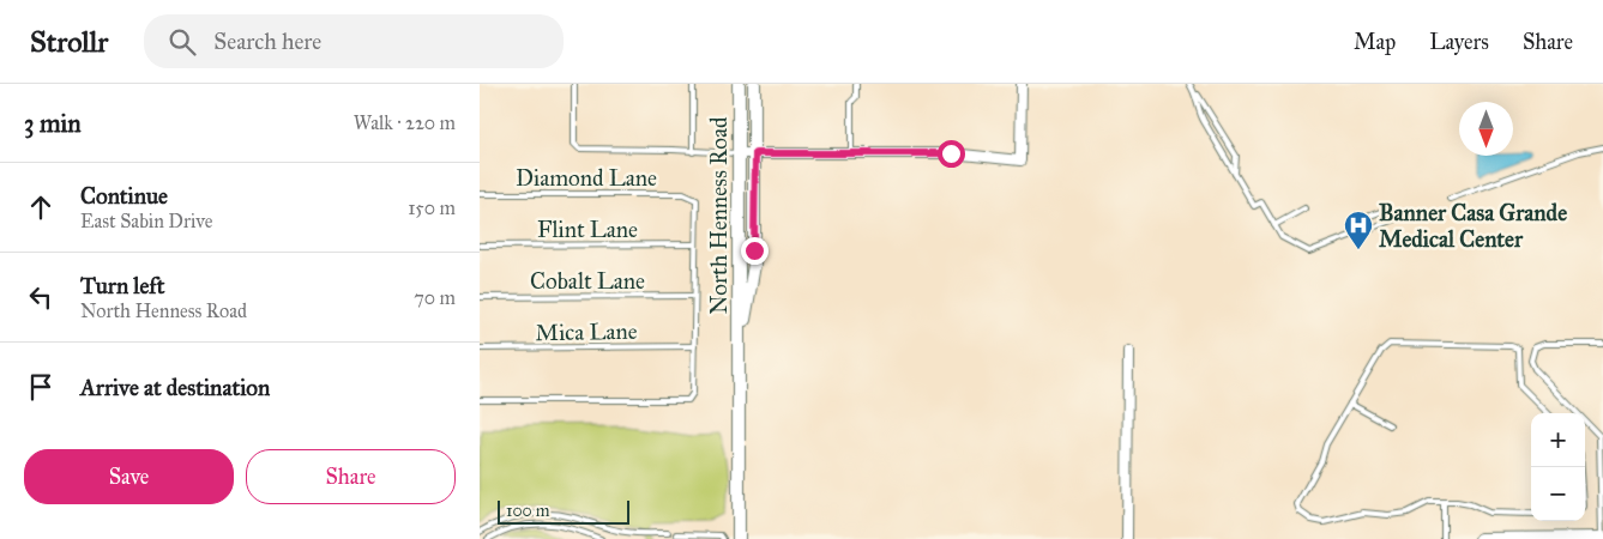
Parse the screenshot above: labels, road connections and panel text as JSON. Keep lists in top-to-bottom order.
{
  "streets": {
    "street": ["North Henness Road"],
    "lane": [
      "Diamond Lane",
      "Flint Lane",
      "Cobalt Lane",
      "Mica Lane"
    ]
  },
  "crossings": [
    ["Diamond Lane", "Flint Lane"]
  ],
  "places": {
    "hospital": ["Banner Casa Grande Medical Center"]
  },
  "scale_bar": "100 m",
  "north": "bottom",
  "page": {
    "header": "Strollr",
    "search": "Search here",
    "nav": ["Map", "Layers", "Share"],
    "heading": ["3 min", "Walk · 220 m"],
    "list": [
      ["Continue", "East Sabin Drive", "150 m"],
      ["Turn left", "North Henness Road", "70 m"],
      "Arrive at destination"
    ],
    "map_buttons": ["+", "−"],
    "buttons": ["Save", "Share"],
    "scale": "100 m"
  }
}
